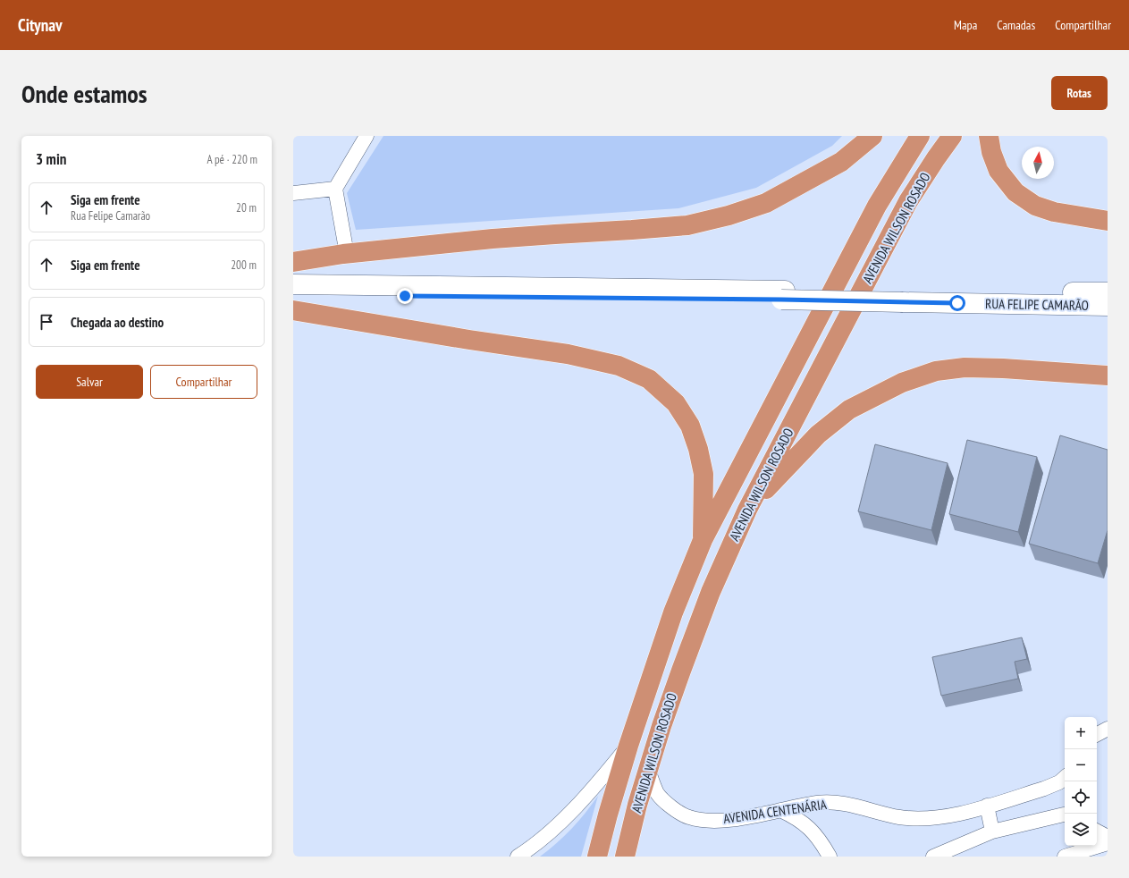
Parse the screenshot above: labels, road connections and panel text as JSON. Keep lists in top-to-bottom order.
{
  "streets": {
    "highway": ["AVENIDA WILSON ROSADO"],
    "main road": ["RUA FELIPE CAMARÃO"],
    "street": ["AVENIDA CENTENÁRIA"]
  },
  "crossings": [
    ["AVENIDA WILSON ROSADO", "AVENIDA CENTENÁRIA"]
  ],
  "north": "top",
  "page": {
    "header": "Citynav",
    "nav": ["Mapa", "Camadas", "Compartilhar"],
    "buttons": [
      "Rotas",
      ["Salvar", "Compartilhar"]
    ],
    "title": "Onde estamos",
    "heading": ["3 min", "A pé · 220 m"],
    "list": [
      ["Siga em frente", "Rua Felipe Camarão", "20 m"],
      ["Siga em frente", "200 m"],
      "Chegada ao destino"
    ],
    "map_buttons": ["+", "−"]
  }
}
